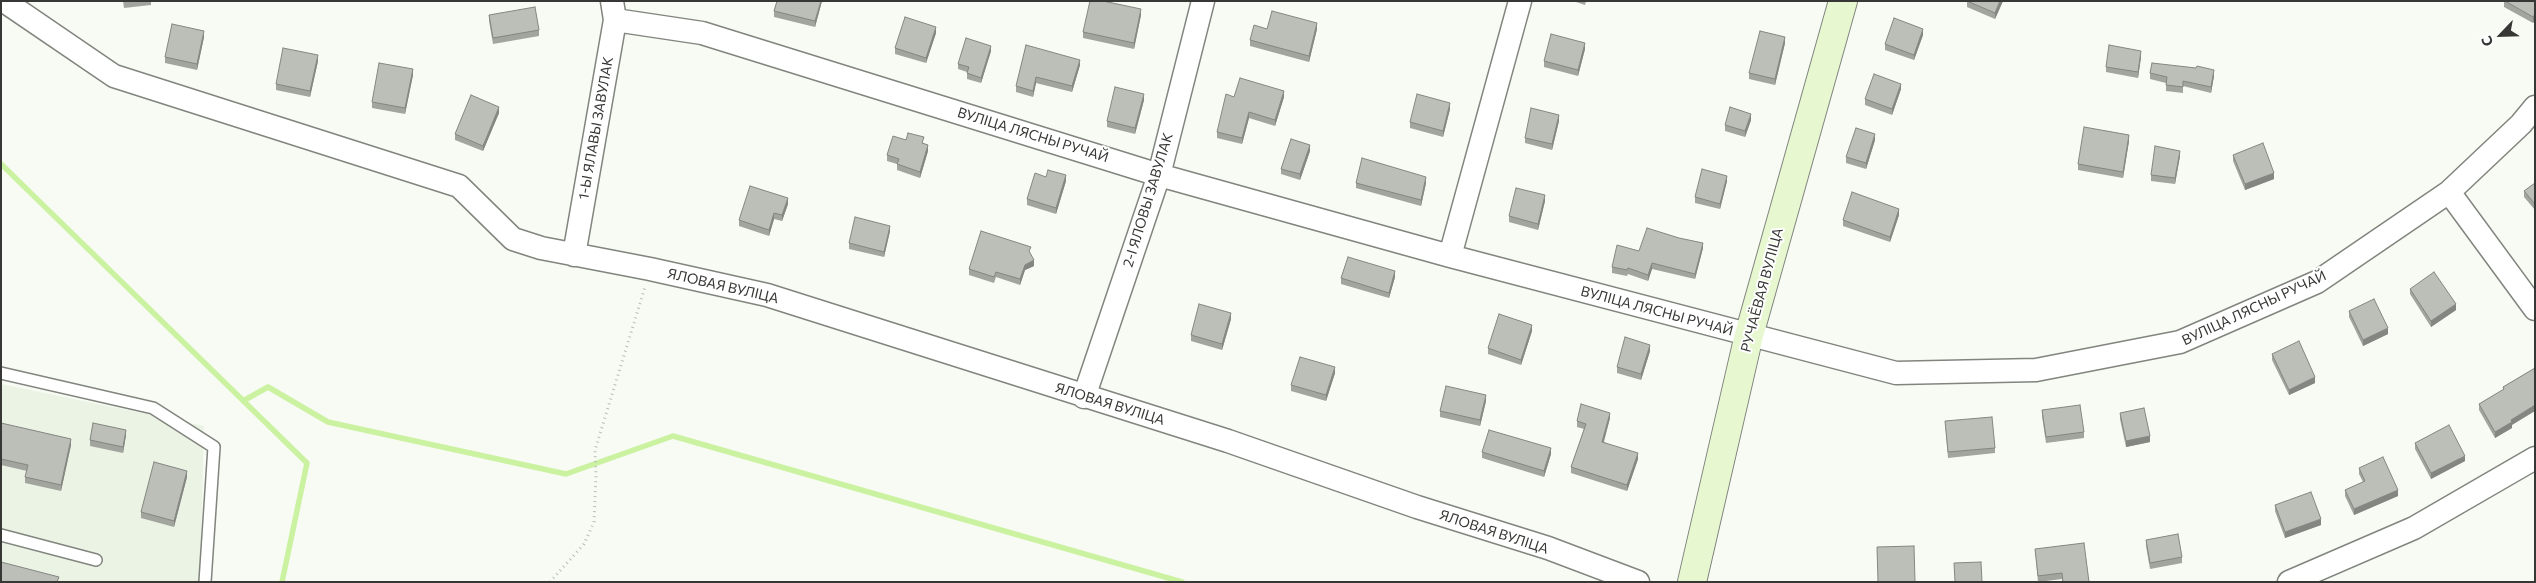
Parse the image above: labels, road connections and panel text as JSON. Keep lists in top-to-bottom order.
{
  "streets": {
    "street": [
      "1-Ы ЯЛАВЫ ЗАВУЛАК",
      "ВУЛІЦА ЛЯСНЫ РУЧАЙ",
      "2-І ЯЛОВЫ ЗАВУЛАК",
      "ЯЛОВАЯ ВУЛІЦА",
      "РУЧАЁВАЯ ВУЛІЦА"
    ]
  },
  "crossings": [
    ["1-Ы ЯЛАВЫ ЗАВУЛАК", "ВУЛІЦА ЛЯСНЫ РУЧАЙ"],
    ["1-Ы ЯЛАВЫ ЗАВУЛАК", "ЯЛОВАЯ ВУЛІЦА"],
    ["ВУЛІЦА ЛЯСНЫ РУЧАЙ", "2-І ЯЛОВЫ ЗАВУЛАК"],
    ["ВУЛІЦА ЛЯСНЫ РУЧАЙ", "РУЧАЁВАЯ ВУЛІЦА"],
    ["2-І ЯЛОВЫ ЗАВУЛАК", "ЯЛОВАЯ ВУЛІЦА"]
  ],
  "north": "bottom left"
}
